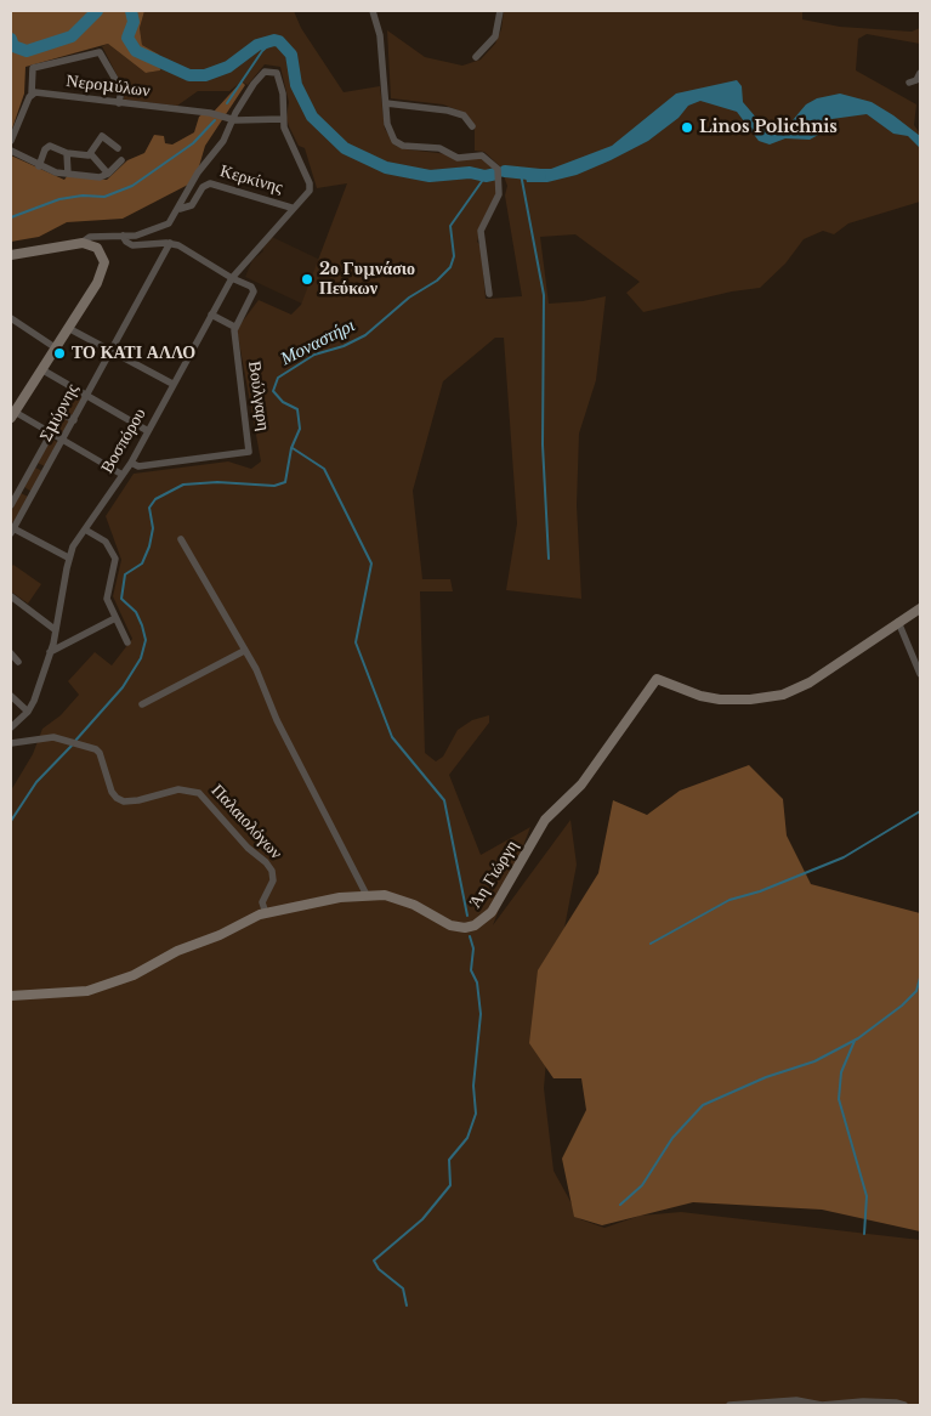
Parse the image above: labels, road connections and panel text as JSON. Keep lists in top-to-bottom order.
{
  "streets": {
    "street": [
      "Νερομύλων",
      "Κερκίνης",
      "Βούλγαρη",
      "Σμύρνης",
      "Βοσπόρου",
      "Παλαιολόγων",
      "Άη Γιώργη"
    ]
  },
  "crossings": [
    ["Νερομύλων", "Βοσπόρου"],
    ["Κερκίνης", "Βοσπόρου"],
    ["Βούλγαρη", "Βοσπόρου"],
    ["Παλαιολόγων", "Άη Γιώργη"]
  ],
  "water": ["Μοναστήρι"],
  "places": ["Linos Polichnis", "2ο Γυμνάσιο Πεύκων", "ΤΟ ΚΑΤΙ ΑΛΛΟ"]
}
